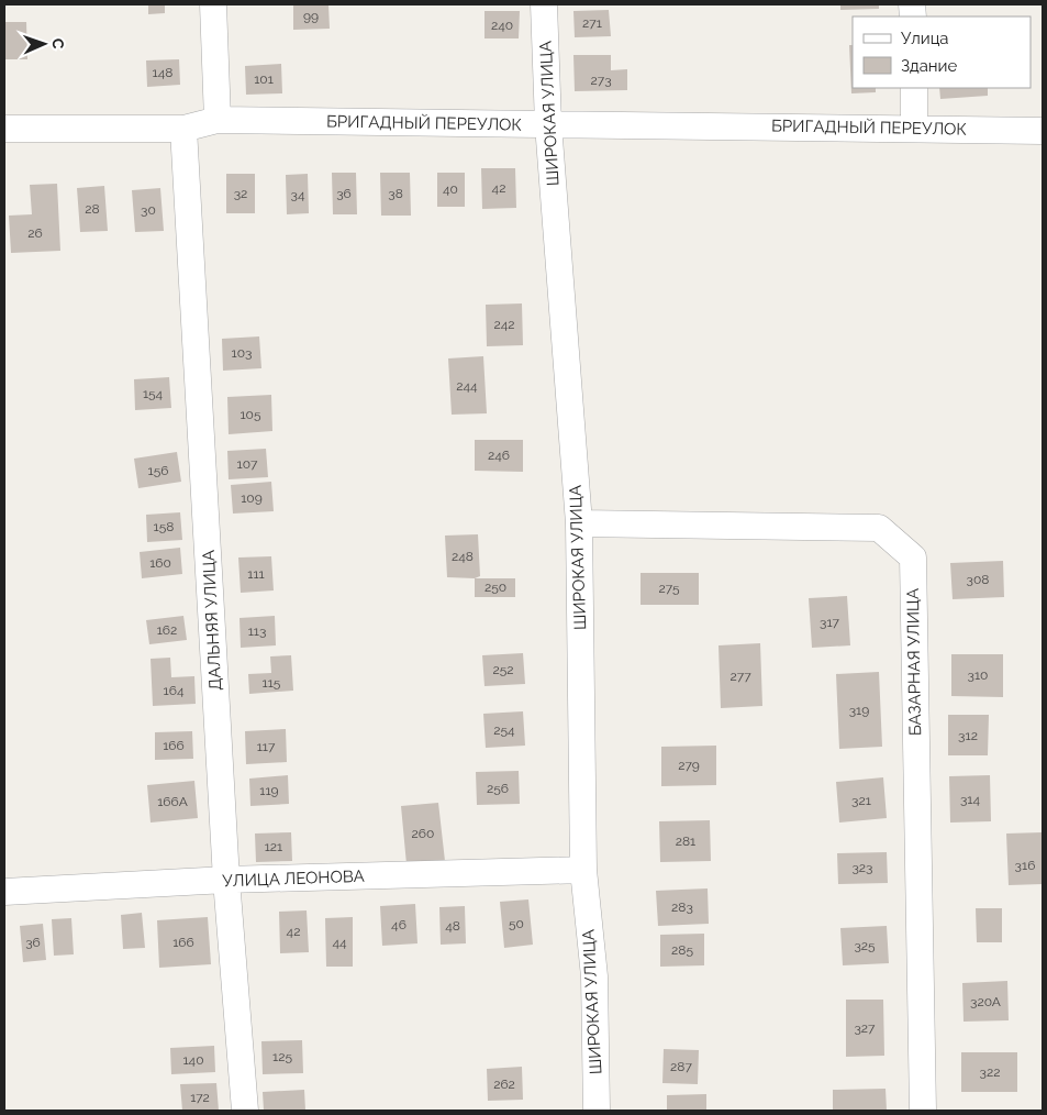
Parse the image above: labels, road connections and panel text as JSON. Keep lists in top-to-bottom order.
{
  "streets": {
    "street": [
      "ШИРОКАЯ УЛИЦА",
      "БРИГАДНЫЙ ПЕРЕУЛОК",
      "ДАЛЬНЯЯ УЛИЦА",
      "БАЗАРНАЯ УЛИЦА",
      "УЛИЦА ЛЕОНОВА"
    ]
  },
  "crossings": [
    ["ШИРОКАЯ УЛИЦА", "БРИГАДНЫЙ ПЕРЕУЛОК"],
    ["ШИРОКАЯ УЛИЦА", "БАЗАРНАЯ УЛИЦА"],
    ["ШИРОКАЯ УЛИЦА", "УЛИЦА ЛЕОНОВА"],
    ["БРИГАДНЫЙ ПЕРЕУЛОК", "ДАЛЬНЯЯ УЛИЦА"],
    ["ДАЛЬНЯЯ УЛИЦА", "УЛИЦА ЛЕОНОВА"]
  ],
  "house_numbers": [
    "99",
    "271",
    "240",
    "148",
    "101",
    "273",
    "42",
    "40",
    "32",
    "36",
    "38",
    "34",
    "28",
    "30",
    "26",
    "242",
    "103",
    "244",
    "154",
    "105",
    "246",
    "107",
    "156",
    "109",
    "158",
    "248",
    "160",
    "111",
    "308",
    "250",
    "275",
    "317",
    "162",
    "113",
    "252",
    "310",
    "277",
    "115",
    "164",
    "319",
    "254",
    "312",
    "166",
    "117",
    "279",
    "256",
    "119",
    "314",
    "321",
    "166А",
    "260",
    "281",
    "121",
    "316",
    "323",
    "283",
    "50",
    "46",
    "48",
    "42",
    "36",
    "166",
    "44",
    "325",
    "285",
    "320А",
    "327",
    "125",
    "140",
    "287",
    "322",
    "262",
    "172"
  ],
  "legend": ["Улица", "Здание"],
  "north": "right"
}
